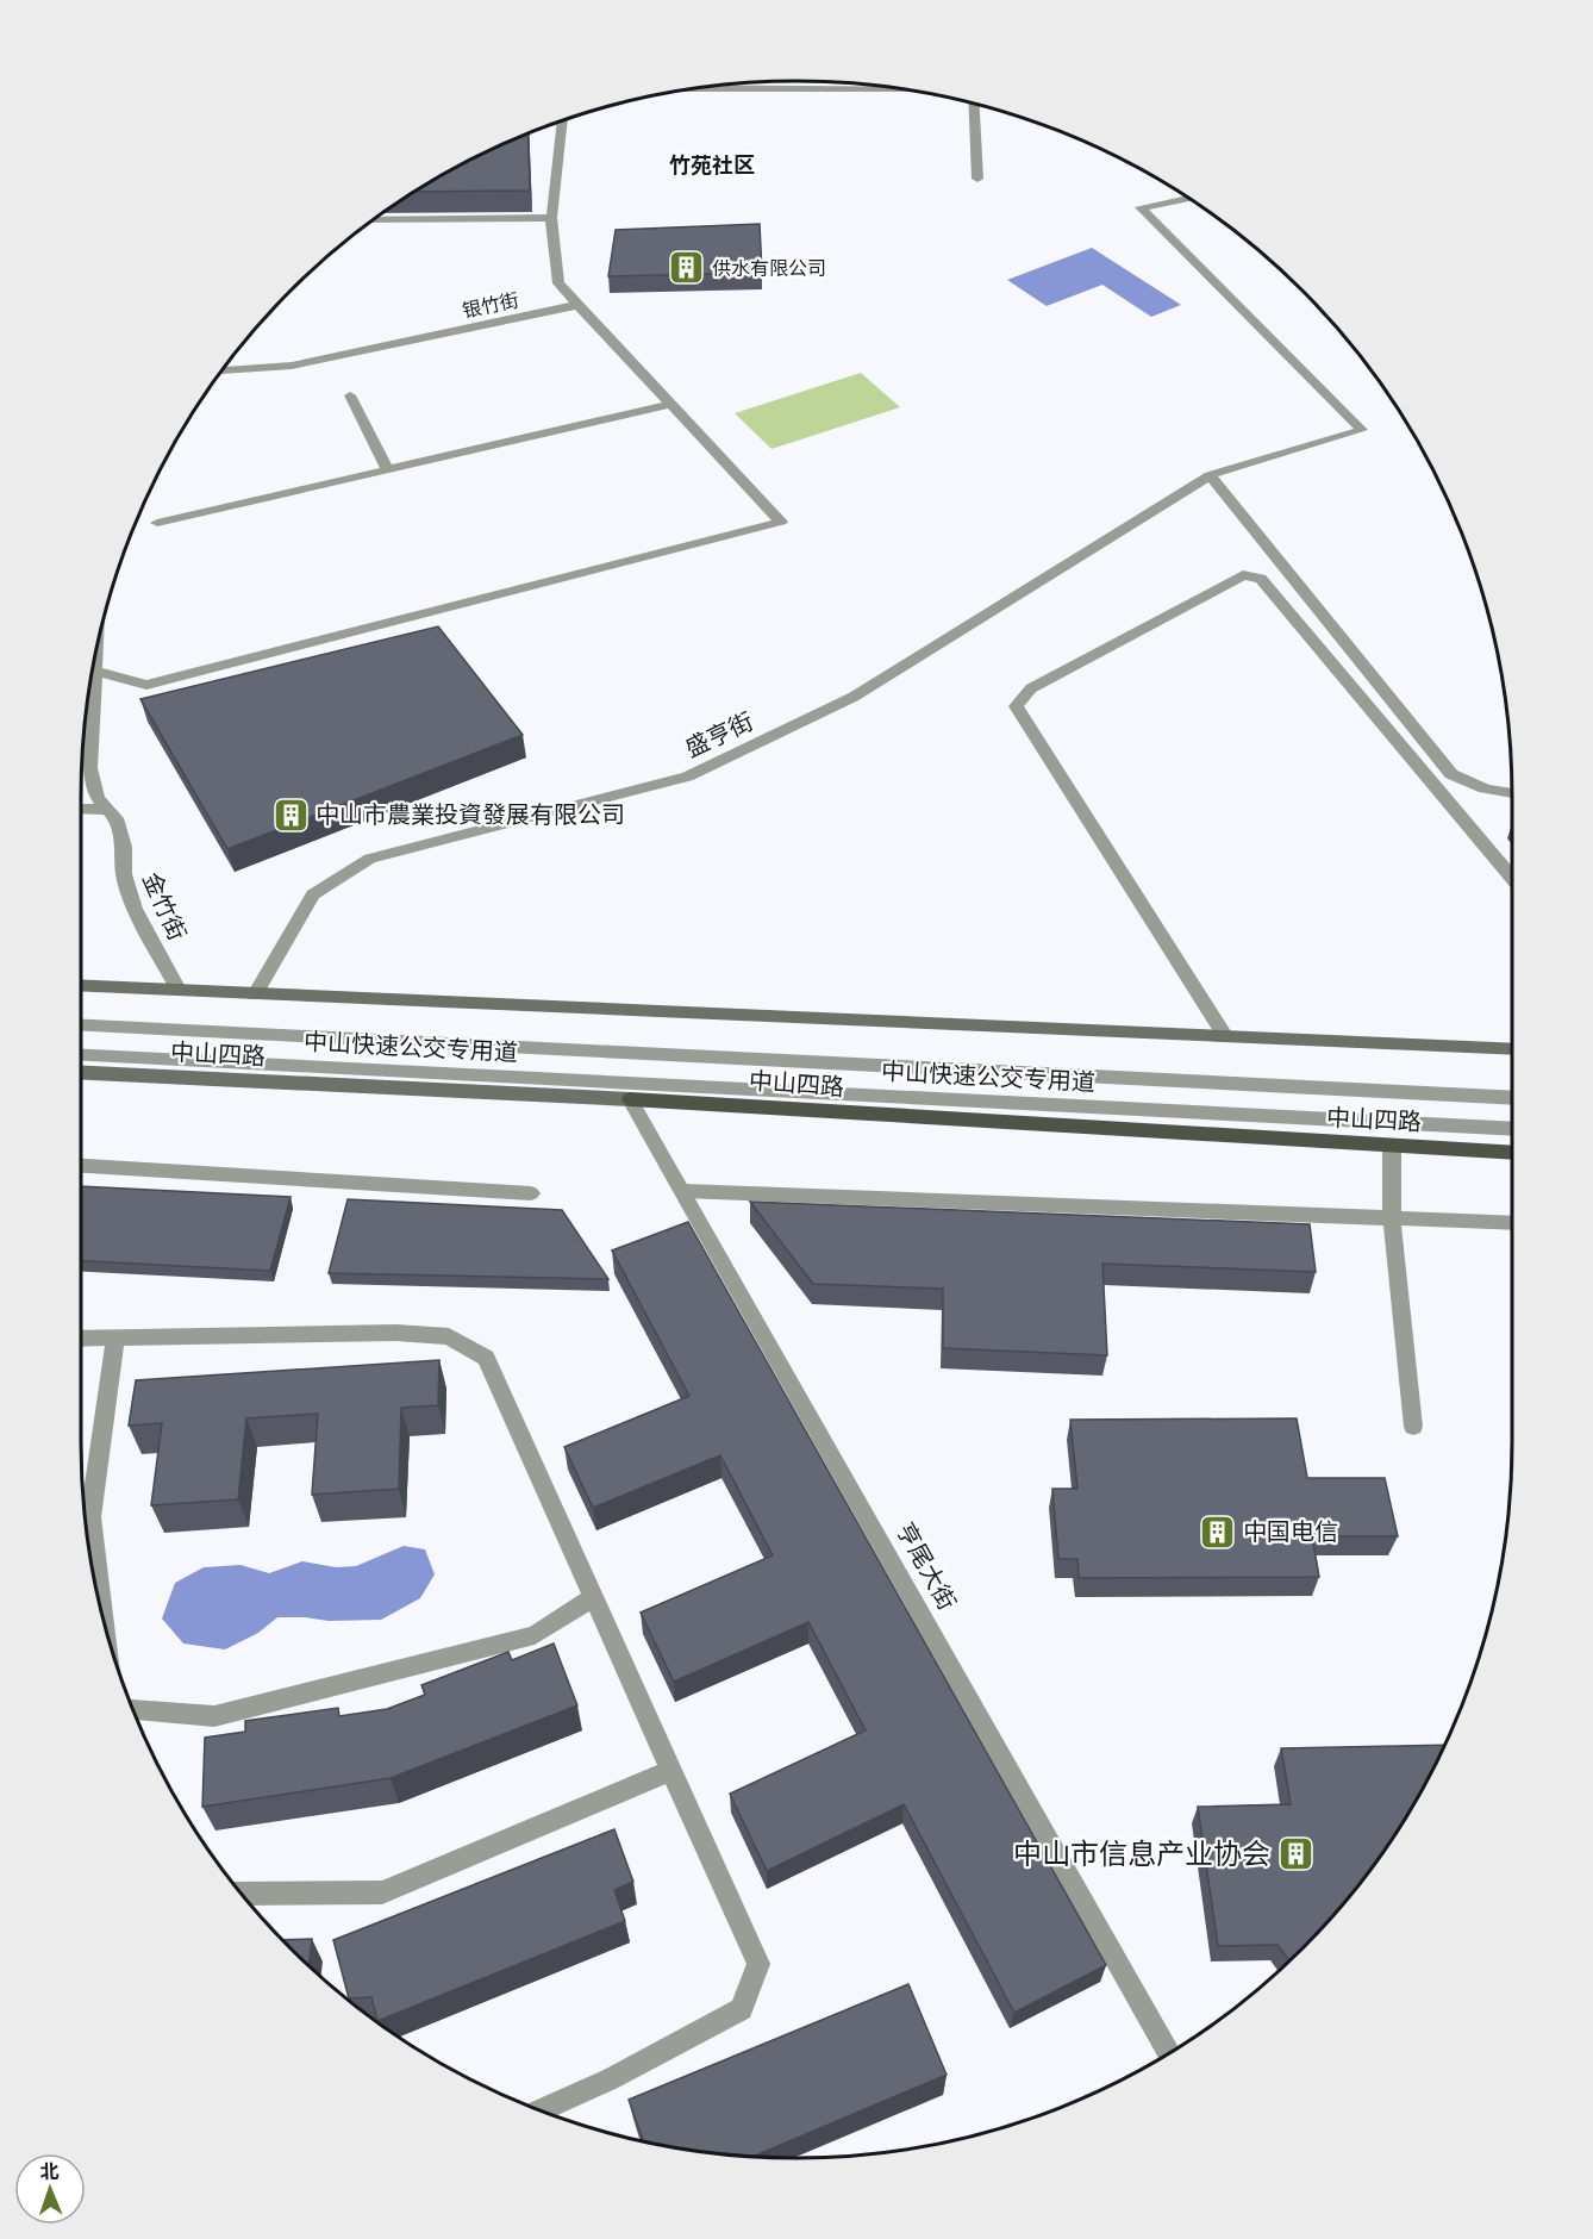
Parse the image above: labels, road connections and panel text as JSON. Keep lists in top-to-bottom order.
{
  "streets": {
    "main road": ["中山四路"],
    "street": [
      "银竹街",
      "盛亨街",
      "金竹街",
      "中山快速公交专用道",
      "亨尾大街"
    ]
  },
  "crossings": [
    ["中山四路", "亨尾大街"]
  ],
  "districts": ["竹苑社区"],
  "places": {
    "building": [
      "供水有限公司",
      "中山市農業投資發展有限公司",
      "中国电信",
      "中山市信息产业协会"
    ]
  },
  "north": "top"
}
